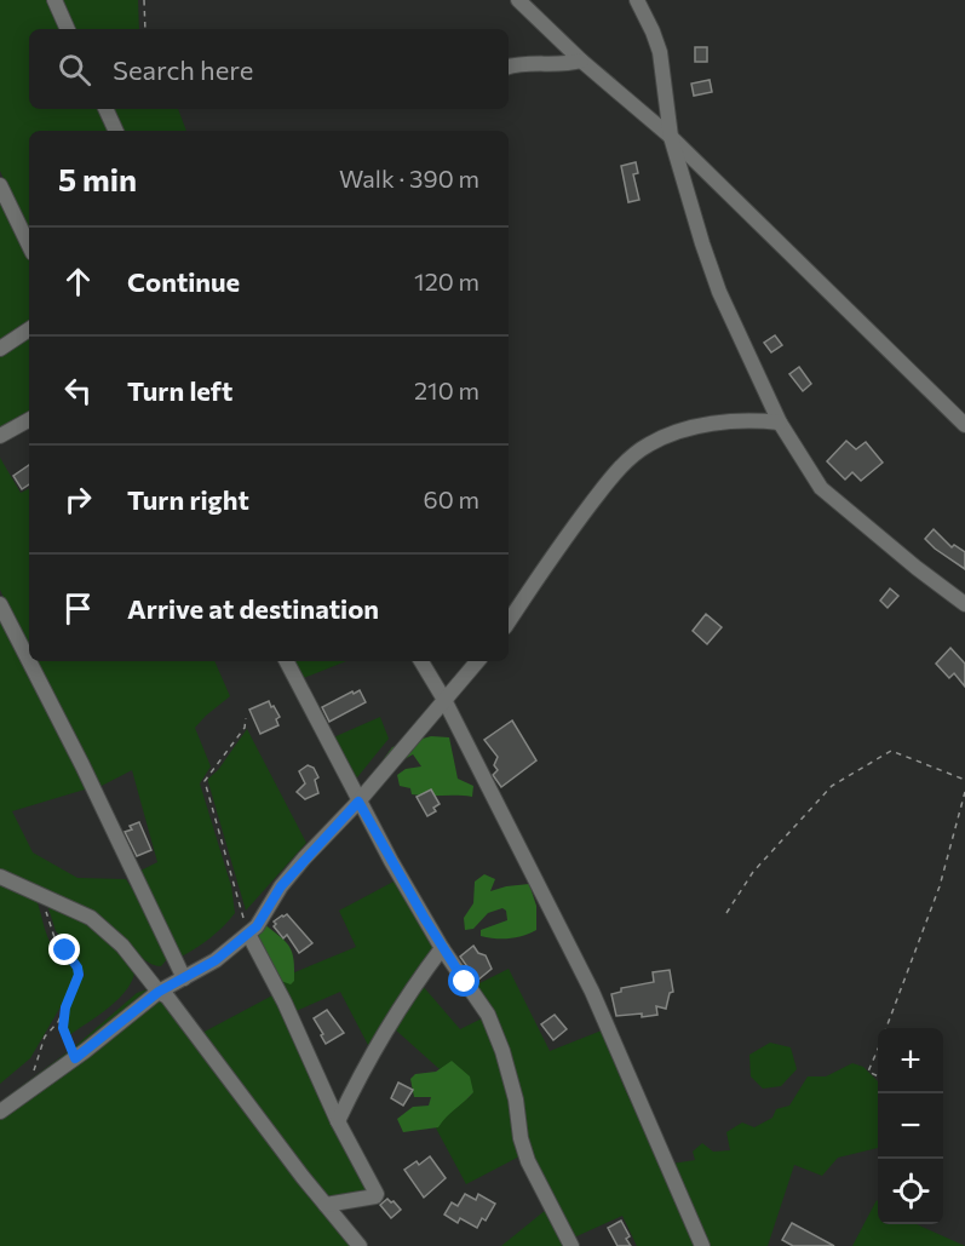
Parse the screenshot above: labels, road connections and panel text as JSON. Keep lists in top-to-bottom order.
{
  "page": {
    "search": "Search here",
    "heading": ["5 min", "Walk · 390 m"],
    "list": [
      ["Continue", "120 m"],
      ["Turn left", "210 m"],
      ["Turn right", "60 m"],
      "Arrive at destination"
    ],
    "map_buttons": ["+", "−"]
  }
}
